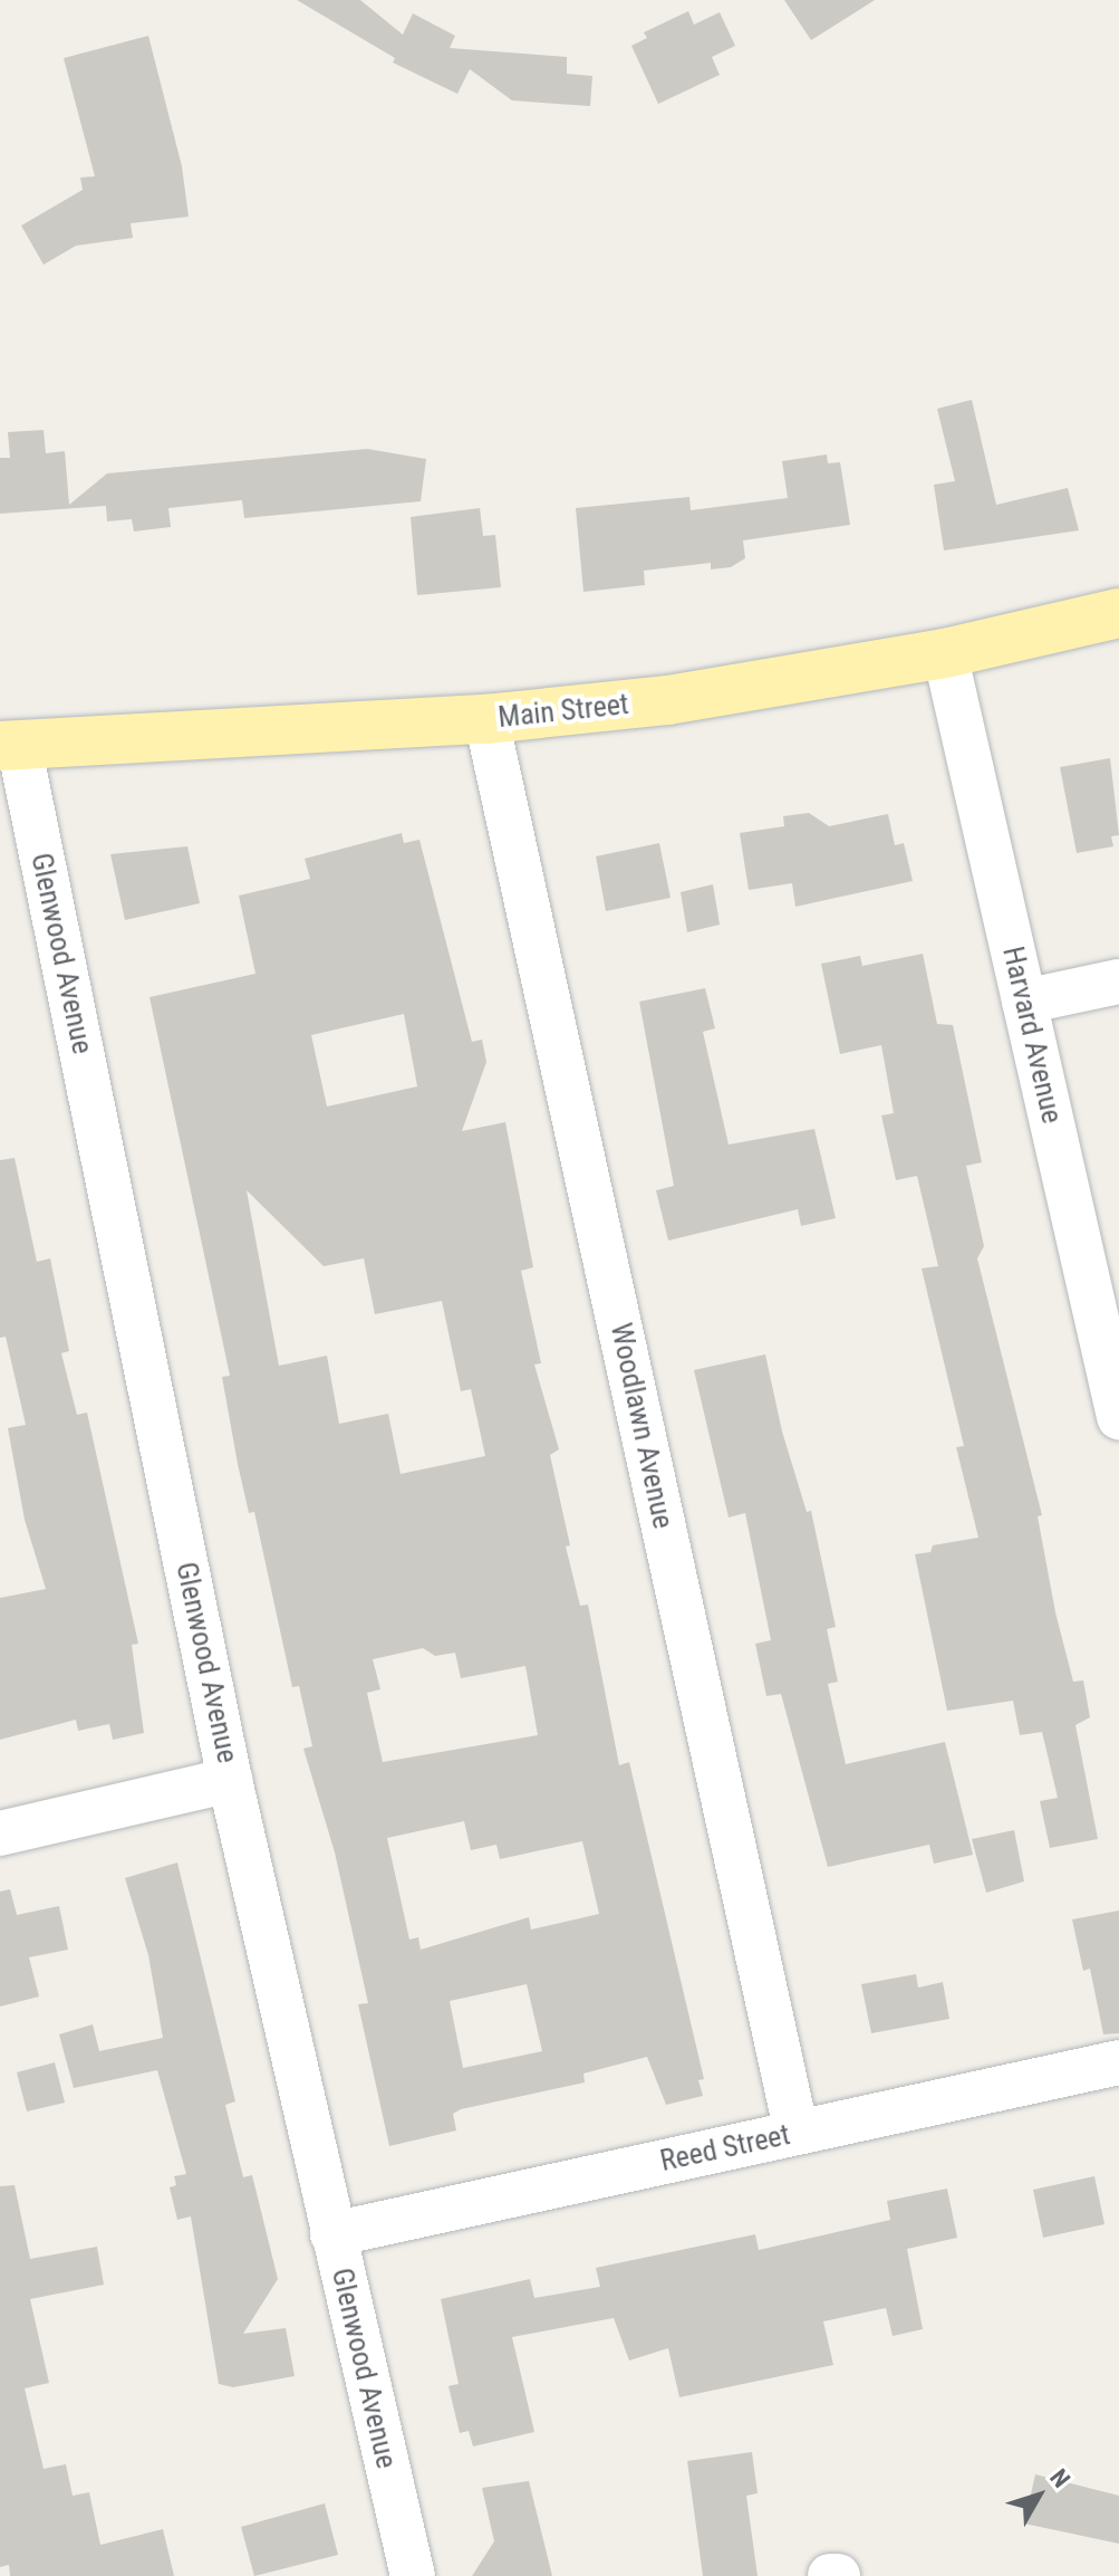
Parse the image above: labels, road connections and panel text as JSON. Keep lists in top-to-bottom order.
{
  "streets": {
    "main road": ["Main Street"],
    "street": [
      "Glenwood Avenue",
      "Harvard Avenue",
      "Woodlawn Avenue",
      "Reed Street"
    ]
  },
  "crossings": [
    ["Main Street", "Glenwood Avenue"],
    ["Main Street", "Harvard Avenue"],
    ["Main Street", "Woodlawn Avenue"],
    ["Glenwood Avenue", "Reed Street"],
    ["Woodlawn Avenue", "Reed Street"]
  ],
  "north": "top right"
}
